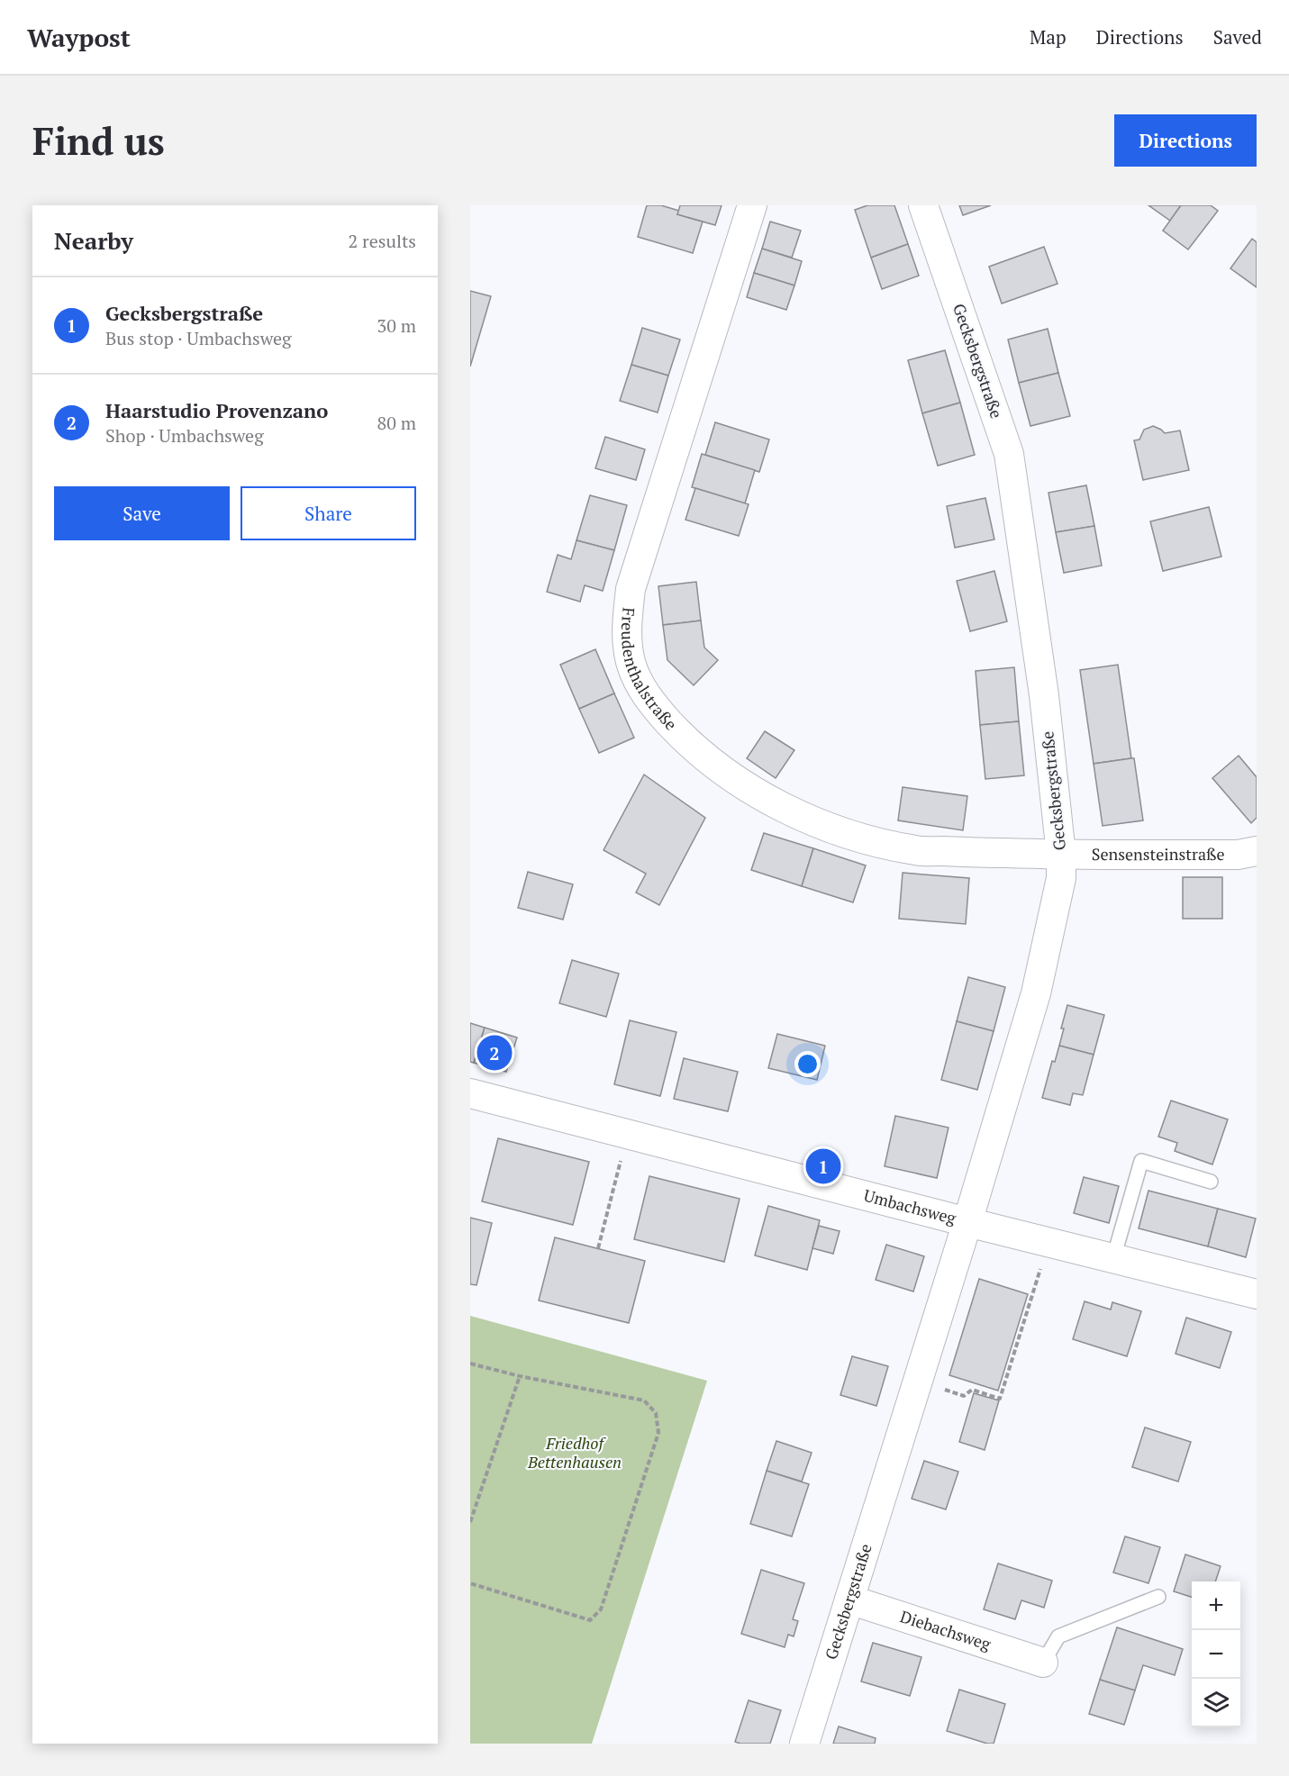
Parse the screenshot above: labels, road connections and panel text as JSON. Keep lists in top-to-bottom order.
{
  "streets": {
    "street": [
      "Gecksbergstraße",
      "Freudenthalstraße",
      "Sensensteinstraße",
      "Umbachsweg",
      "Diebachsweg"
    ]
  },
  "crossings": [
    ["Gecksbergstraße", "Freudenthalstraße"],
    ["Gecksbergstraße", "Sensensteinstraße"],
    ["Gecksbergstraße", "Umbachsweg"],
    ["Gecksbergstraße", "Diebachsweg"],
    ["Freudenthalstraße", "Sensensteinstraße"]
  ],
  "parks": ["Friedhof Bettenhausen"],
  "page": {
    "header": "Waypost",
    "nav": ["Map", "Directions", "Saved"],
    "buttons": [
      "Directions",
      ["Save", "Share"]
    ],
    "title": "Find us",
    "heading": ["Nearby", "2 results"],
    "list": [
      {
        "mark": "1",
        "name": "Gecksbergstraße",
        "note": "Bus stop · Umbachsweg",
        "value": "30 m"
      },
      {
        "mark": "2",
        "name": "Haarstudio Provenzano",
        "note": "Shop · Umbachsweg",
        "value": "80 m"
      }
    ],
    "pins": ["2", "1"],
    "map_buttons": ["+", "−"]
  }
}
